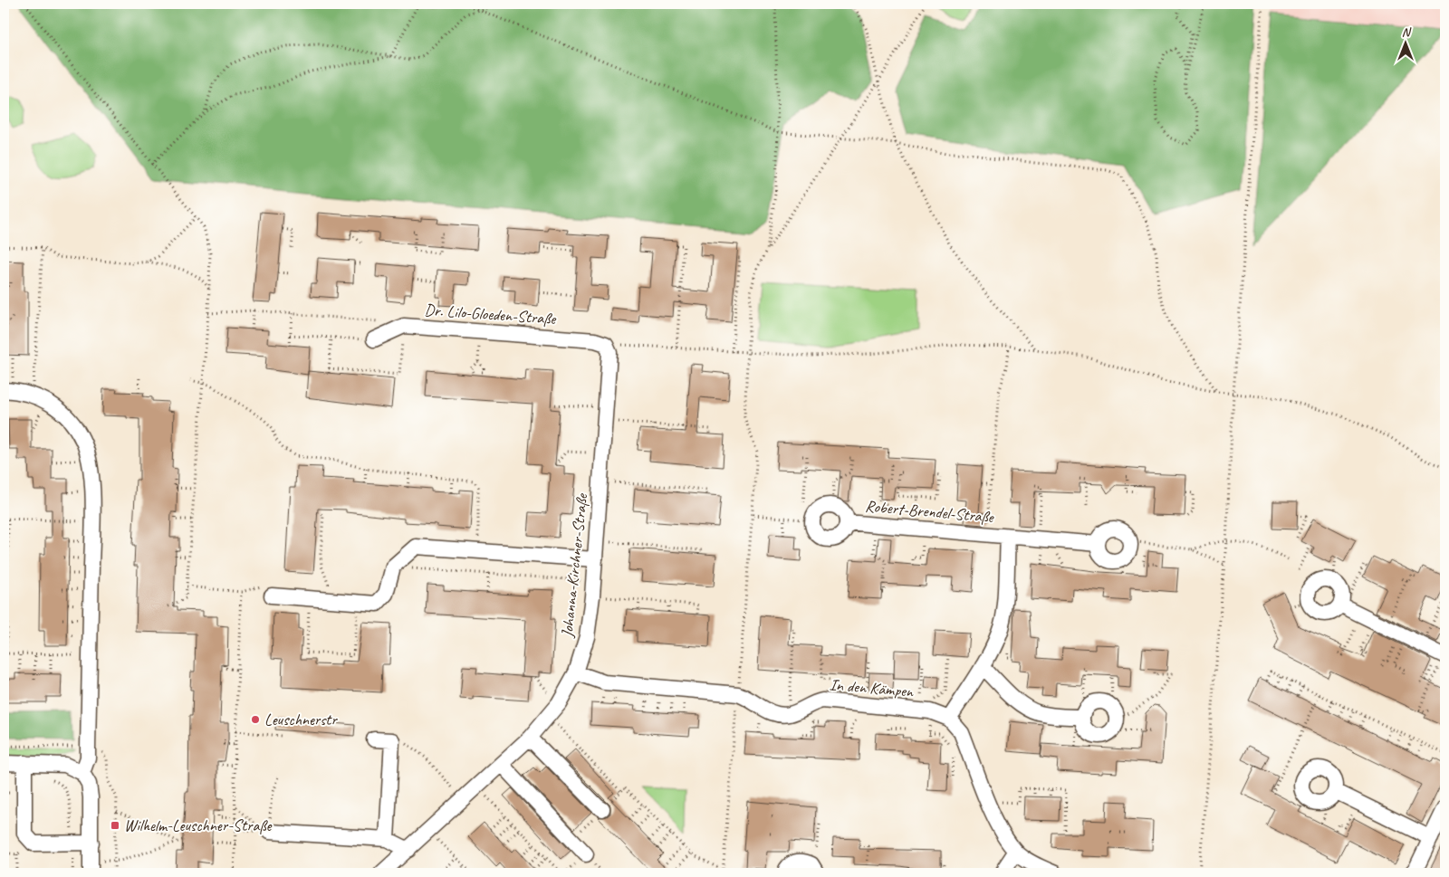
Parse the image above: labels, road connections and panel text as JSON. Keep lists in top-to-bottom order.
{
  "streets": {
    "street": [
      "Dr. Lilo-Gloeden-Straße",
      "Robert-Brendel-Straße",
      "Johanna-Kirchner-Straße",
      "In den Kämpen"
    ]
  },
  "crossings": [
    ["Dr. Lilo-Gloeden-Straße", "Johanna-Kirchner-Straße"],
    ["Robert-Brendel-Straße", "In den Kämpen"]
  ],
  "places": {
    "other": ["Leuschnerstr"],
    "transit": ["Wilhelm-Leuschner-Straße"]
  },
  "north": "top"
}
